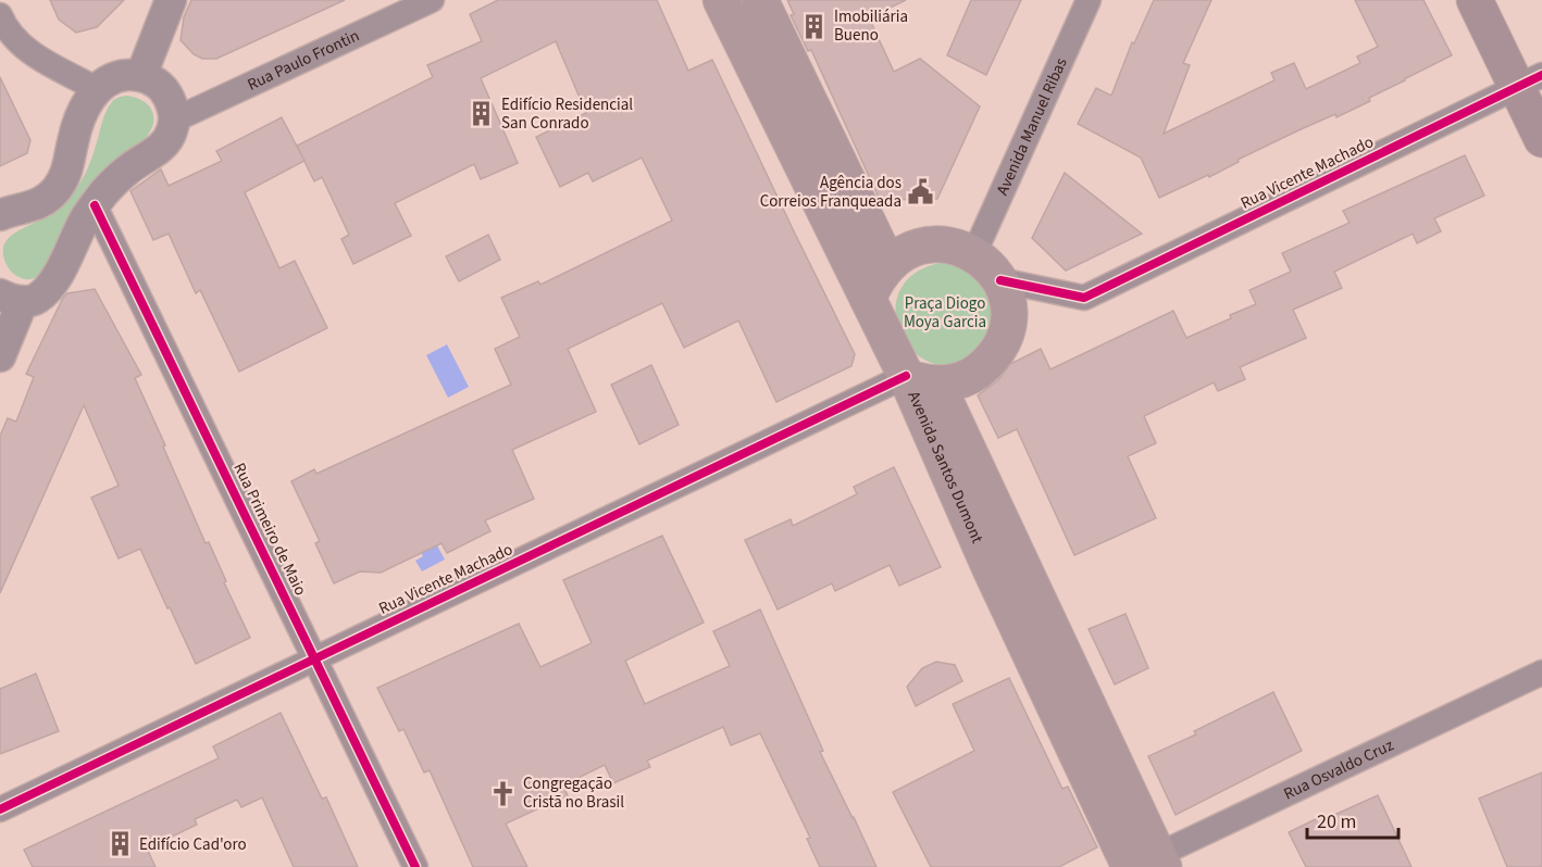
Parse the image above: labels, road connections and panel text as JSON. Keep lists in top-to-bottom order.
{
  "streets": {
    "main road": ["Avenida Santos Dumont"],
    "street": [
      "Rua Paulo Frontin",
      "Avenida Manuel Ribas",
      "Rua Vicente Machado",
      "Rua Primeiro de Maio",
      "Rua Osvaldo Cruz"
    ]
  },
  "crossings": [
    ["Avenida Manuel Ribas", "Rua Vicente Machado"],
    ["Avenida Manuel Ribas", "Avenida Santos Dumont"],
    ["Rua Vicente Machado", "Avenida Santos Dumont"],
    ["Rua Vicente Machado", "Rua Primeiro de Maio"],
    ["Avenida Santos Dumont", "Rua Osvaldo Cruz"]
  ],
  "parks": ["Praça Diogo Moya Garcia"],
  "places": {
    "building": ["Imobiliária Bueno", "Edifício Residencial San Conrado", "Edifício Cad'oro"],
    "public building": ["Agência dos Correios Franqueada"],
    "church": ["Congregação Cristã no Brasil"]
  },
  "scale_bar": "20 m"
}
